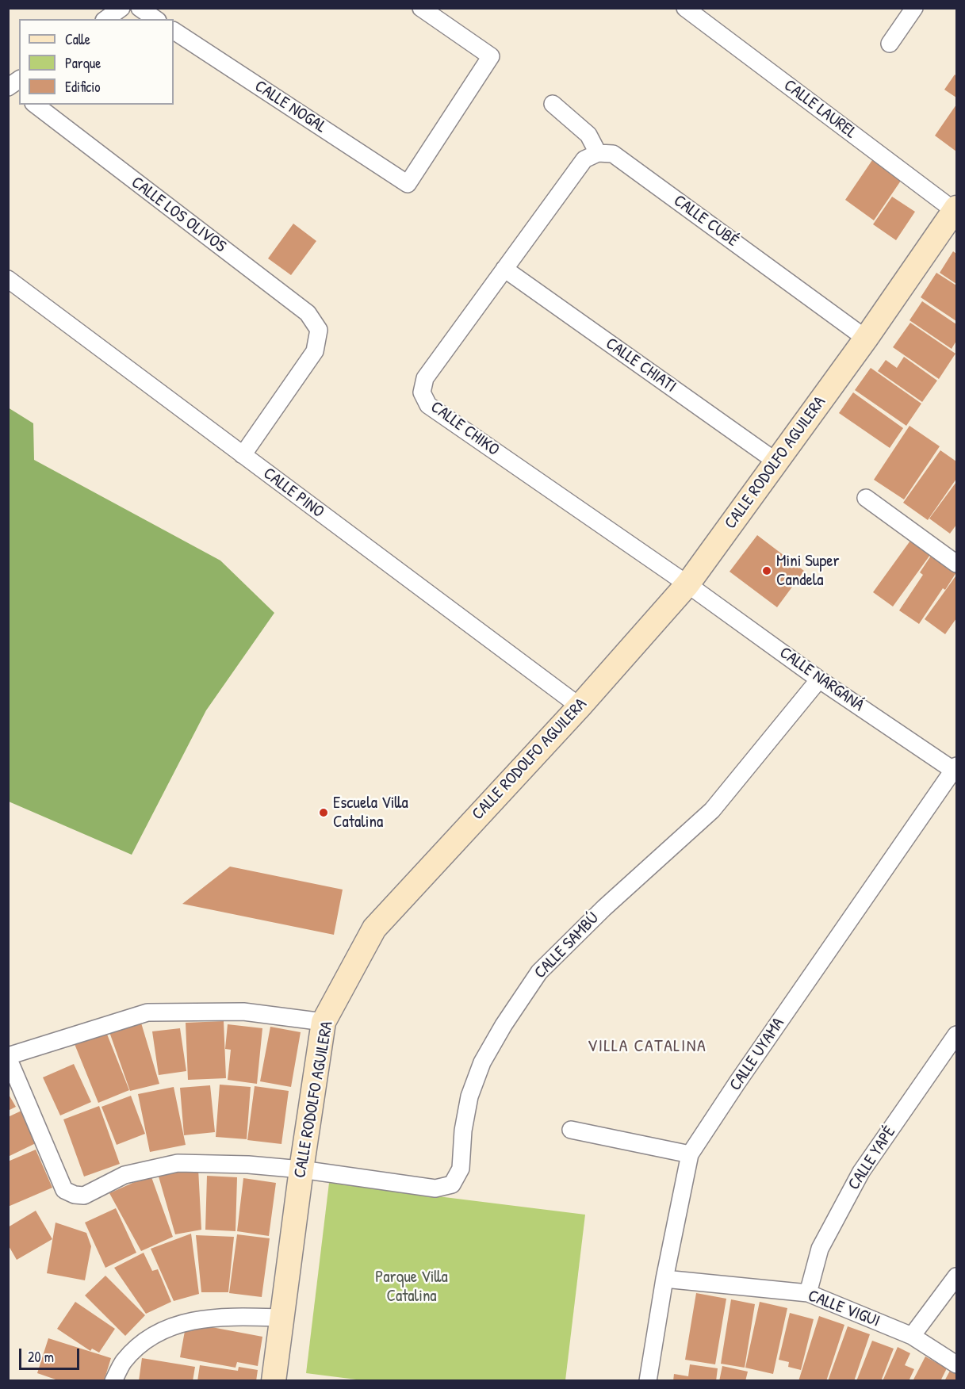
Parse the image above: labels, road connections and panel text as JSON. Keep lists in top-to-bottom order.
{
  "streets": {
    "street": [
      "CALLE NOGAL",
      "CALLE LAUREL",
      "CALLE LOS OLIVOS",
      "CALLE CUBÉ",
      "CALLE CHIATI",
      "CALLE CHIKO",
      "CALLE RODOLFO AGUILERA",
      "CALLE PINO",
      "CALLE NARGANÁ",
      "CALLE SAMBÚ",
      "CALLE UYAMA",
      "CALLE YAPÉ",
      "CALLE VIGUI"
    ]
  },
  "crossings": [
    ["CALLE LAUREL", "CALLE RODOLFO AGUILERA"],
    ["CALLE LOS OLIVOS", "CALLE PINO"],
    ["CALLE CUBÉ", "CALLE CHIKO"],
    ["CALLE CUBÉ", "CALLE RODOLFO AGUILERA"],
    ["CALLE CHIATI", "CALLE CHIKO"],
    ["CALLE CHIATI", "CALLE RODOLFO AGUILERA"],
    ["CALLE CHIKO", "CALLE RODOLFO AGUILERA"],
    ["CALLE CHIKO", "CALLE NARGANÁ"],
    ["CALLE RODOLFO AGUILERA", "CALLE PINO"],
    ["CALLE RODOLFO AGUILERA", "CALLE NARGANÁ"],
    ["CALLE RODOLFO AGUILERA", "CALLE SAMBÚ"],
    ["CALLE NARGANÁ", "CALLE SAMBÚ"],
    ["CALLE NARGANÁ", "CALLE UYAMA"],
    ["CALLE UYAMA", "CALLE VIGUI"],
    ["CALLE YAPÉ", "CALLE VIGUI"]
  ],
  "districts": ["VILLA CATALINA"],
  "parks": ["Parque Villa Catalina"],
  "places": ["Mini Super Candela", "Escuela Villa Catalina"],
  "legend": ["Calle", "Parque", "Edificio"],
  "scale_bar": "20 m"
}
